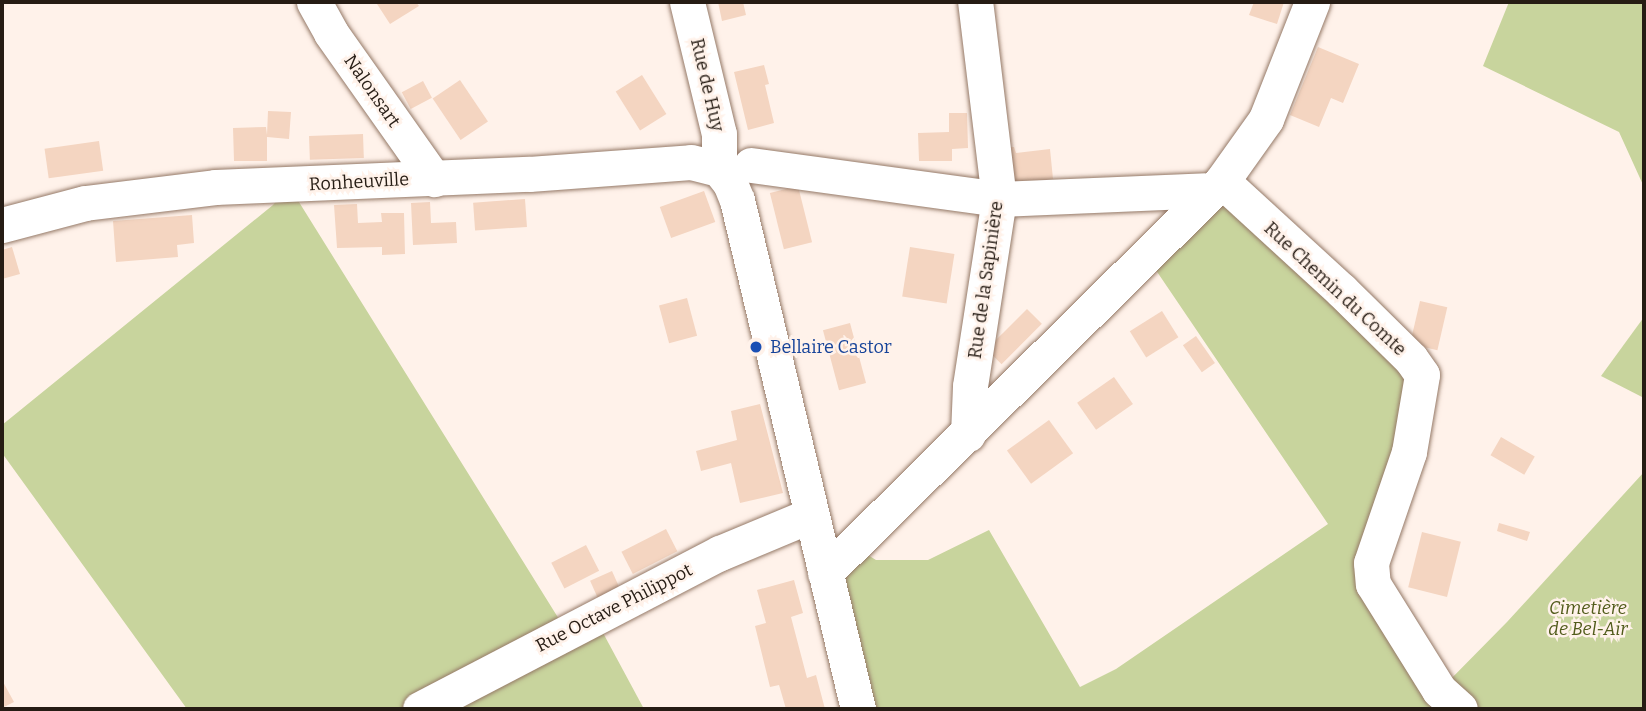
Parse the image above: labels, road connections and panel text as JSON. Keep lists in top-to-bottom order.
{
  "streets": {
    "street": [
      "Rue de Huy",
      "Nalonsart",
      "Ronheuville",
      "Rue de la Sapinière",
      "Rue Chemin du Comte",
      "Rue Octave Philippot"
    ]
  },
  "crossings": [
    ["Rue de Huy", "Ronheuville"],
    ["Nalonsart", "Ronheuville"],
    ["Ronheuville", "Rue de la Sapinière"],
    ["Ronheuville", "Rue Chemin du Comte"]
  ],
  "parks": ["Cimetière de Bel-Air"],
  "places": ["Bellaire Castor"]
}
